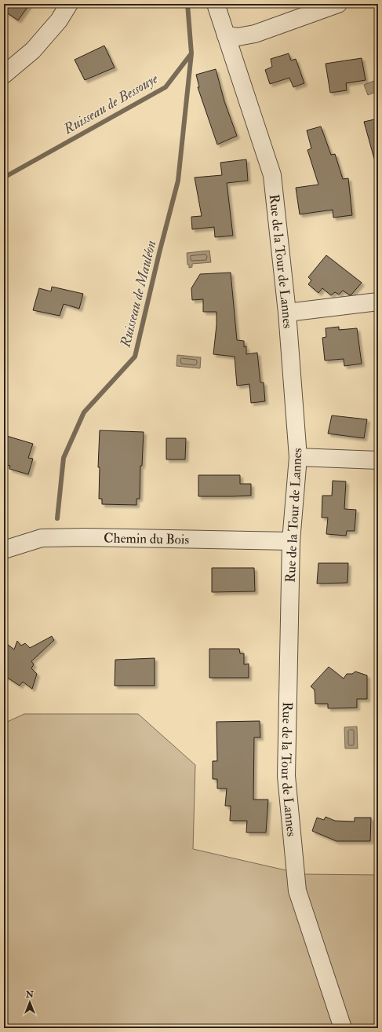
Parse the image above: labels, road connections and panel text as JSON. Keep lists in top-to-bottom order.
{
  "streets": {
    "street": ["Rue de la Tour de Lannes", "Chemin du Bois"]
  },
  "crossings": [
    ["Rue de la Tour de Lannes", "Chemin du Bois"]
  ],
  "water": ["Ruisseau de Bessouye", "Ruisseau de Mauléon"],
  "north": "top"
}
